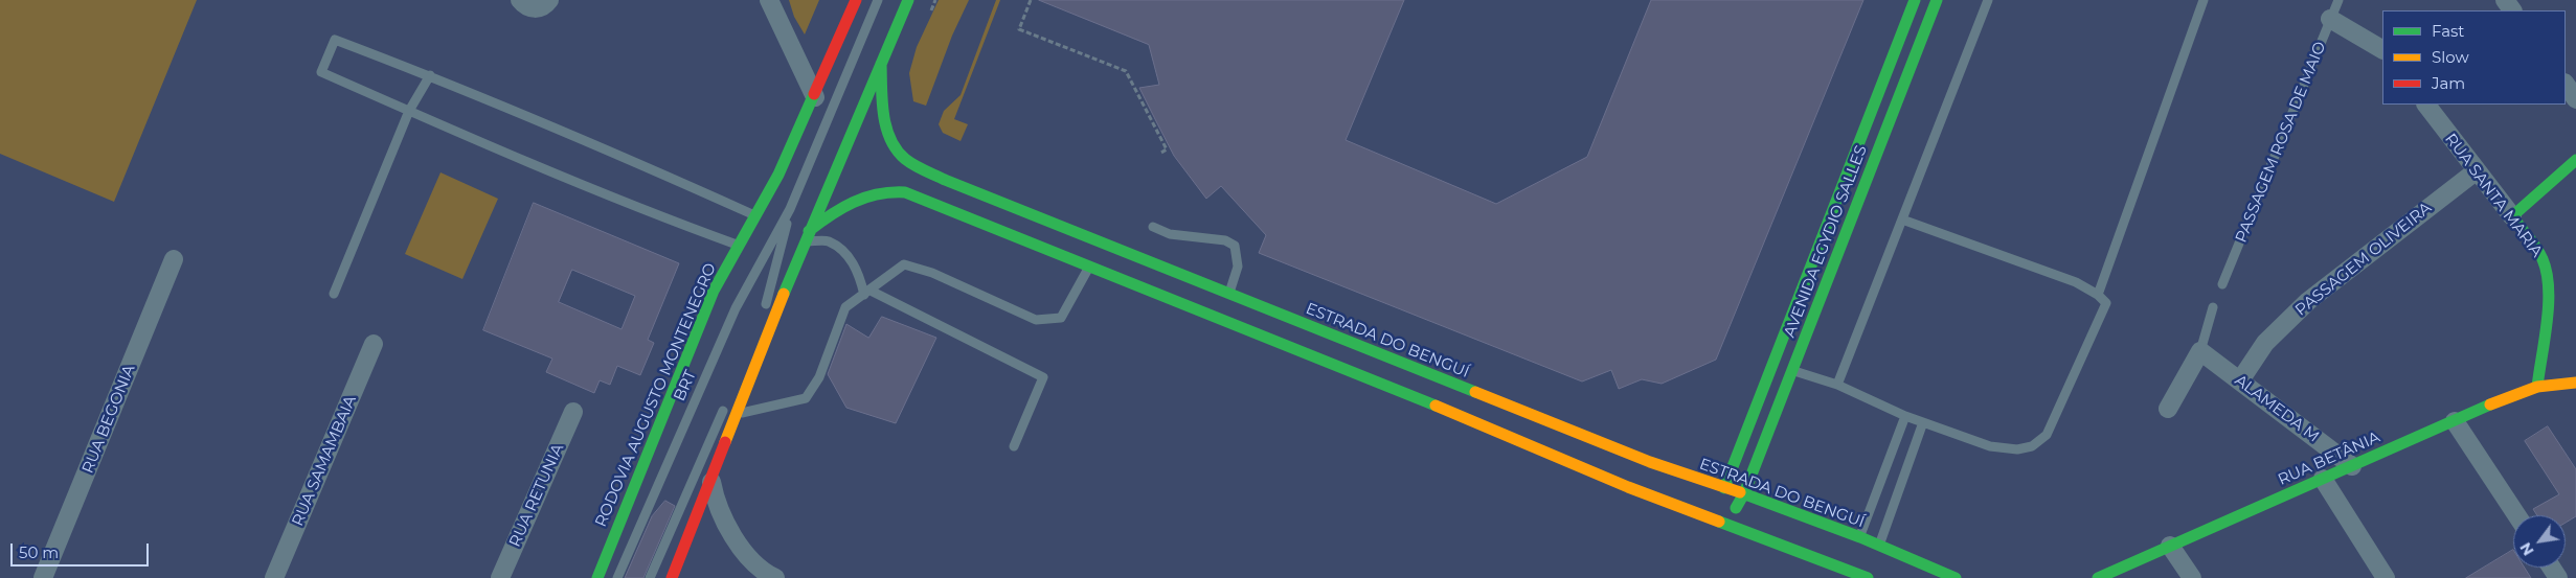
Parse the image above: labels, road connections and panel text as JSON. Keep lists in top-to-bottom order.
{
  "streets": {
    "street": [
      "RUA SANTA MARIA",
      "AVENIDA EGYDIO SALLES",
      "PASSAGEM OLIVEIRA",
      "ESTRADA DO BENGUÍ",
      "RODOVIA AUGUSTO MONTENEGRO",
      "ALAMEDA M",
      "RUA BEGONIA",
      "RUA BETÂNIA",
      "RUA SAMAMBAIA",
      "RUA RETUNIA"
    ],
    "lane": ["PASSAGEM ROSA DE MAIO", "BRT"]
  },
  "crossings": [
    ["RUA SANTA MARIA", "PASSAGEM OLIVEIRA"],
    ["RUA SANTA MARIA", "RUA BETÂNIA"],
    ["AVENIDA EGYDIO SALLES", "ESTRADA DO BENGUÍ"],
    ["PASSAGEM OLIVEIRA", "ALAMEDA M"],
    ["ALAMEDA M", "RUA BETÂNIA"]
  ],
  "legend": ["Fast", "Slow", "Jam"],
  "scale_bar": "50 m",
  "north": "bottom left"
}
